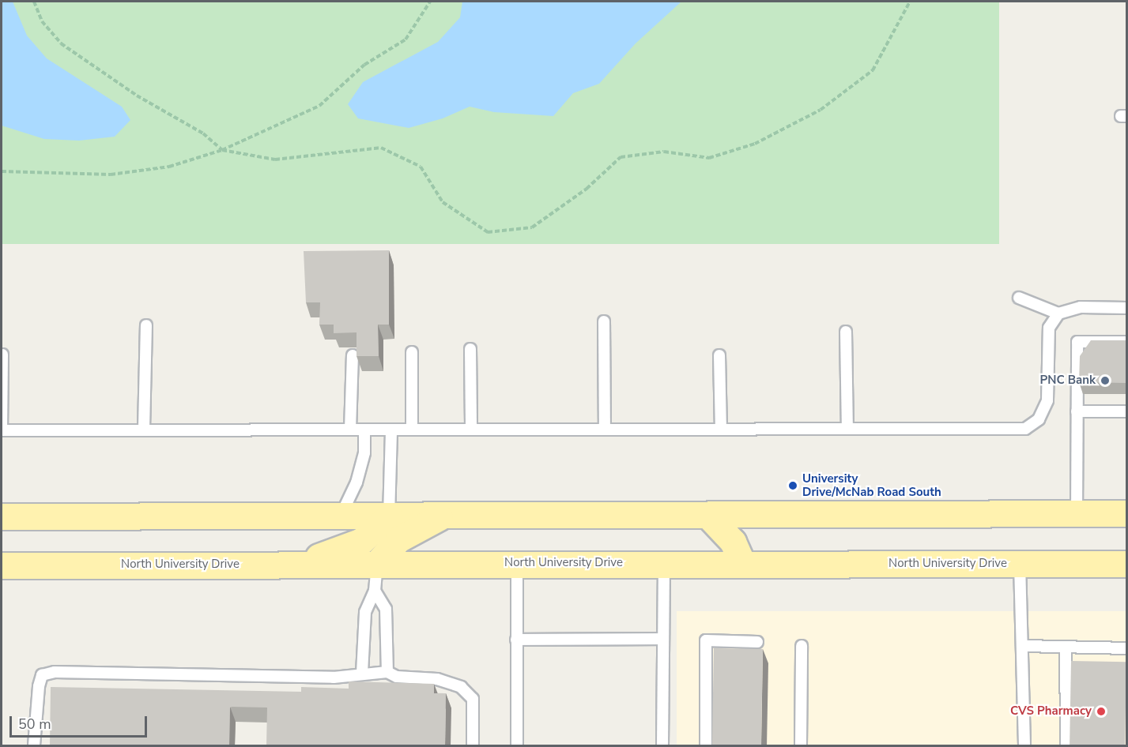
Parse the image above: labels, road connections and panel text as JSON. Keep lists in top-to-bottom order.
{
  "streets": {
    "main road": ["North University Drive"]
  },
  "places": ["PNC Bank", "University Drive/McNab Road South", "CVS Pharmacy"],
  "scale_bar": "50 m"
}
